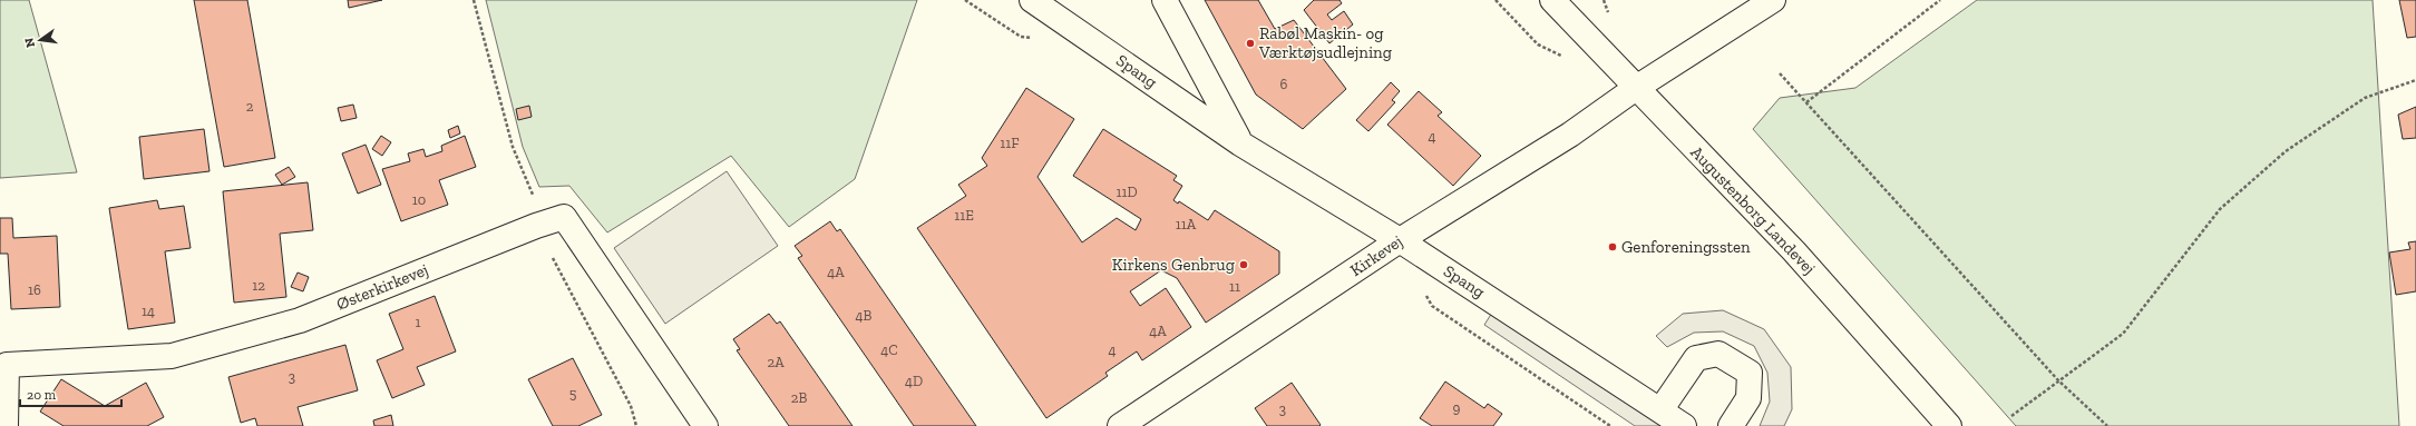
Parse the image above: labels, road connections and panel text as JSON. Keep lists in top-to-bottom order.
{
  "streets": {
    "street": [
      "Spang",
      "Augustenborg Landevej",
      "Kirkevej",
      "Østerkirkevej"
    ]
  },
  "crossings": [
    ["Spang", "Kirkevej"],
    ["Augustenborg Landevej", "Kirkevej"]
  ],
  "places": ["Rabøl Maskin- og Værktøjsudlejning", "Genforeningssten", "Kirkens Genbrug"],
  "house_numbers": [
    "6",
    "2",
    "4",
    "11F",
    "11D",
    "10",
    "11E",
    "11A",
    "4A",
    "12",
    "11",
    "16",
    "14",
    "4B",
    "1",
    "4A",
    "4C",
    "4",
    "2A",
    "3",
    "4D",
    "5",
    "2B",
    "9",
    "3"
  ],
  "scale_bar": "20 m",
  "north": "left"
}
